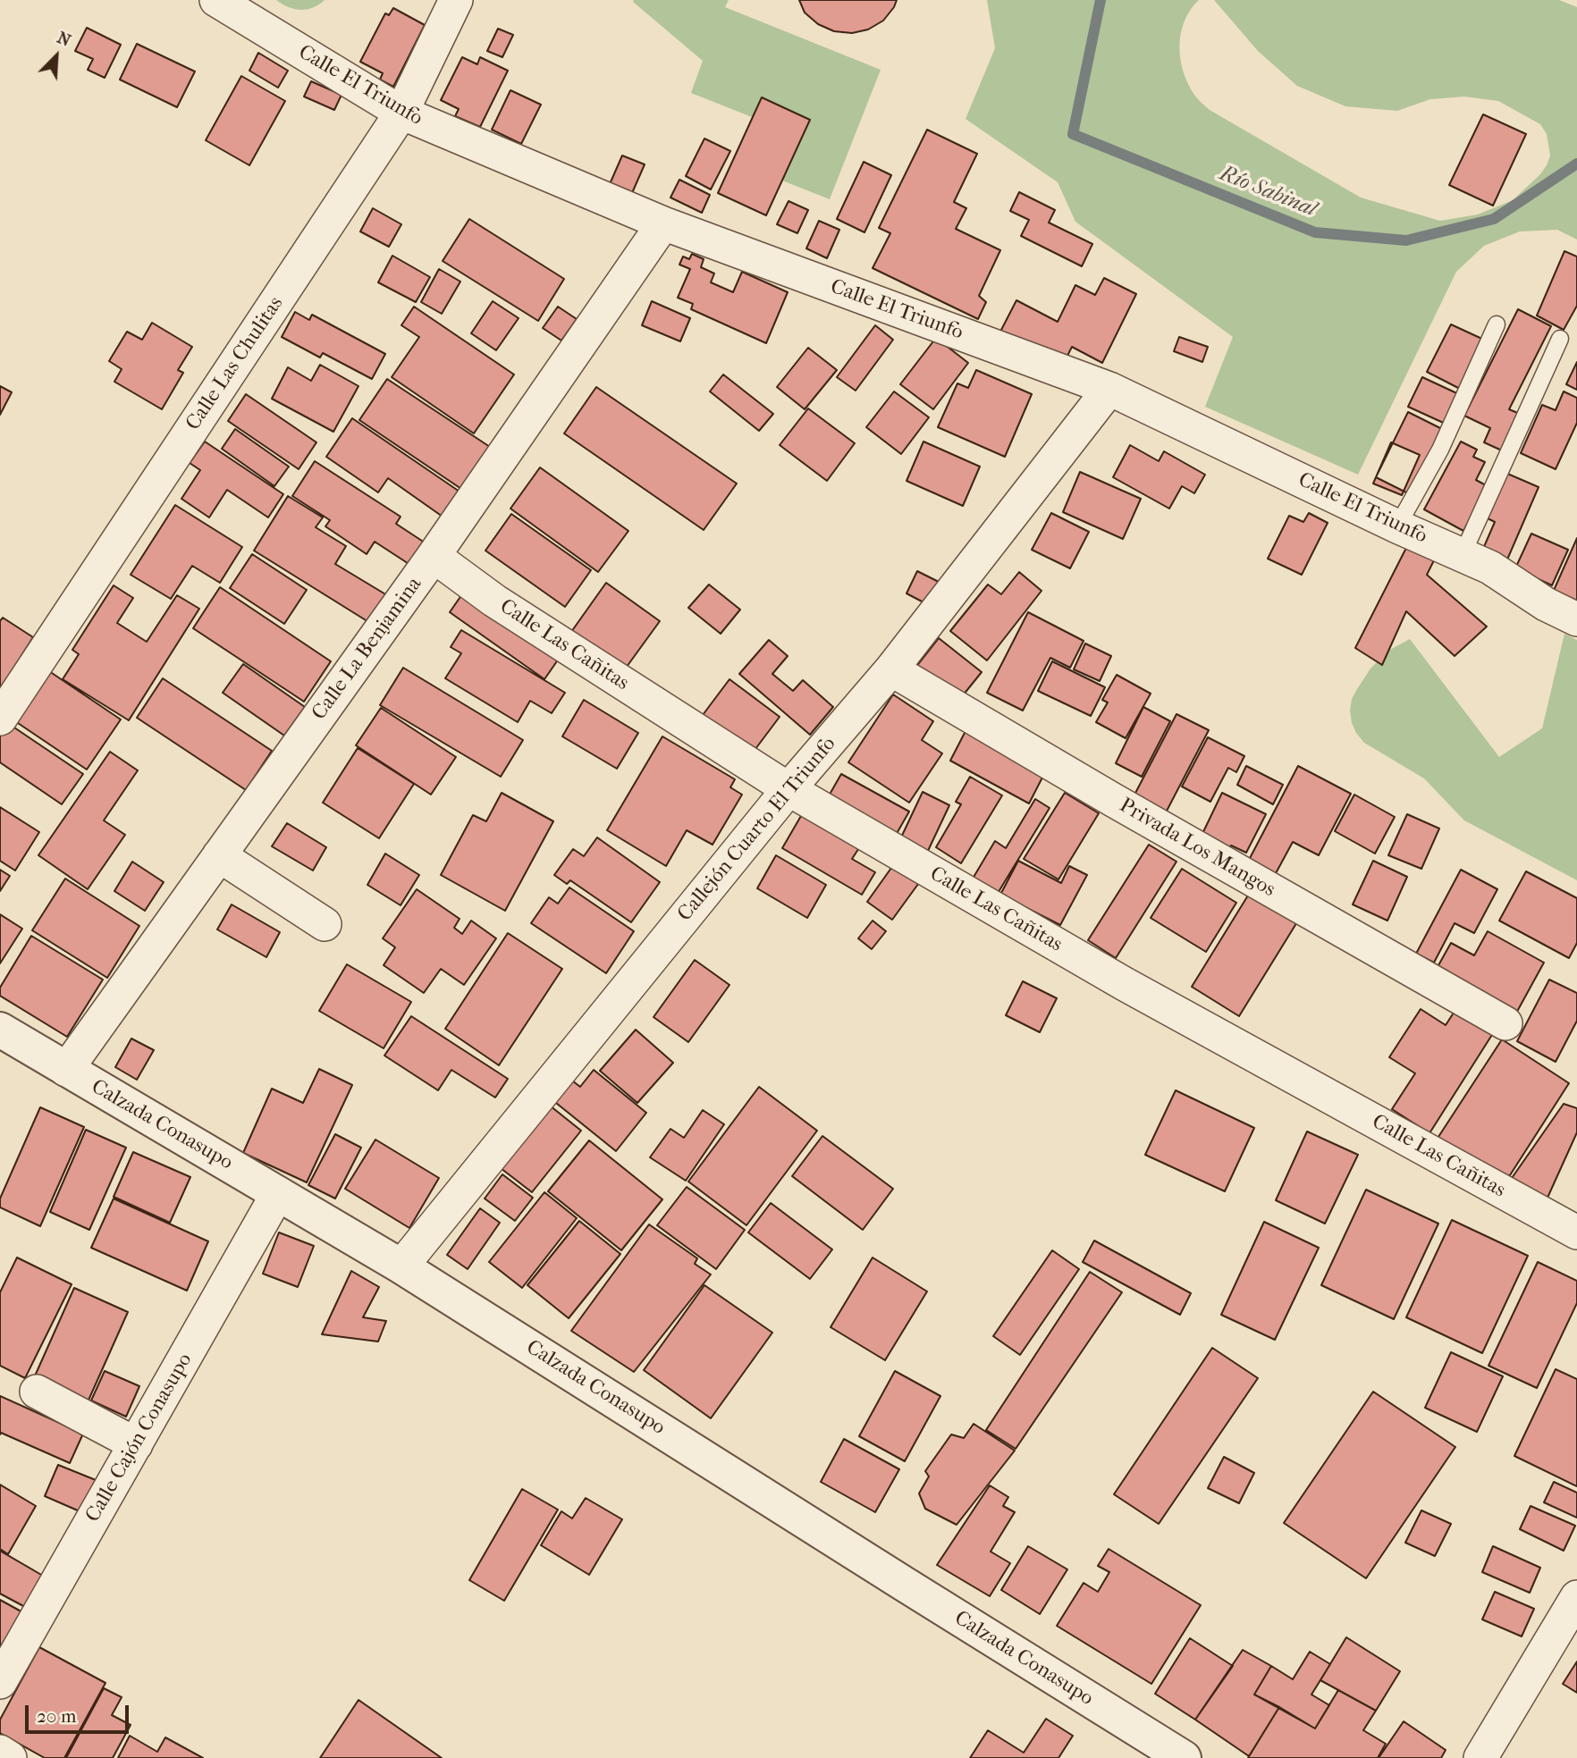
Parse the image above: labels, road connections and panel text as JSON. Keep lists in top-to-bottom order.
{
  "streets": {
    "street": [
      "Calle El Triunfo",
      "Calle Las Chulitas",
      "Calle Las Cañitas",
      "Calle La Benjamina",
      "Callejón Cuarto El Triunfo",
      "Privada Los Mangos",
      "Calzada Conasupo",
      "Calle Cajón Conasupo"
    ]
  },
  "crossings": [
    ["Calle El Triunfo", "Calle Las Chulitas"],
    ["Calle El Triunfo", "Calle La Benjamina"],
    ["Calle El Triunfo", "Callejón Cuarto El Triunfo"],
    ["Calle Las Cañitas", "Calle La Benjamina"],
    ["Calle Las Cañitas", "Callejón Cuarto El Triunfo"],
    ["Calle La Benjamina", "Calzada Conasupo"],
    ["Callejón Cuarto El Triunfo", "Privada Los Mangos"],
    ["Callejón Cuarto El Triunfo", "Calzada Conasupo"],
    ["Calzada Conasupo", "Calle Cajón Conasupo"]
  ],
  "water": ["Río Sabinal"],
  "scale_bar": "20 m",
  "north": "top right"
}
